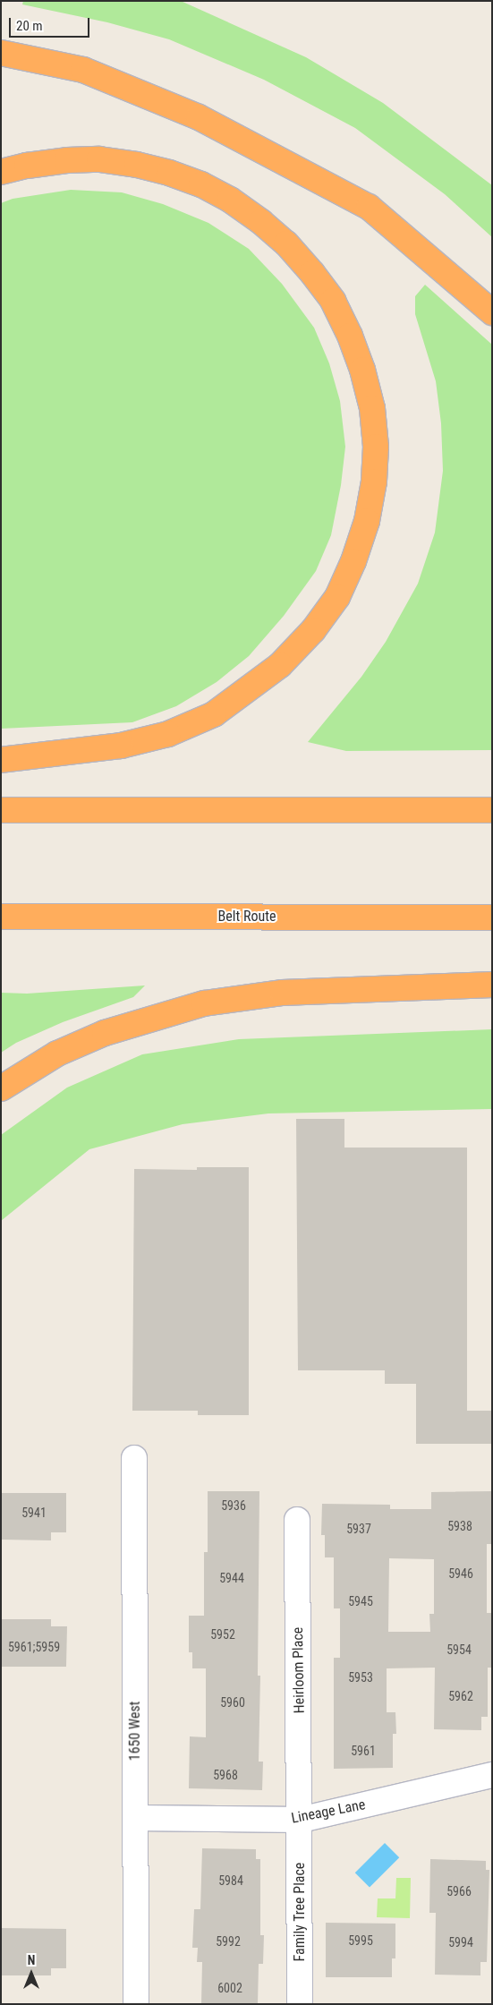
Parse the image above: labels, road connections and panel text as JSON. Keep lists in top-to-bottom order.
{
  "streets": {
    "highway": ["Belt Route"],
    "street": [
      "Heirloom Place",
      "1650 West",
      "Lineage Lane",
      "Family Tree Place"
    ]
  },
  "crossings": [
    ["Heirloom Place", "Lineage Lane"],
    ["Heirloom Place", "Family Tree Place"],
    ["1650 West", "Lineage Lane"],
    ["Lineage Lane", "Family Tree Place"]
  ],
  "house_numbers": [
    "5936",
    "5941",
    "5938",
    "5937",
    "5946",
    "5944",
    "5945",
    "5952",
    "5961;5959",
    "5954",
    "5953",
    "5962",
    "5960",
    "5961",
    "5968",
    "5984",
    "5966",
    "5995",
    "5992",
    "5994",
    "6002"
  ],
  "scale_bar": "20 m",
  "north": "top"
}
